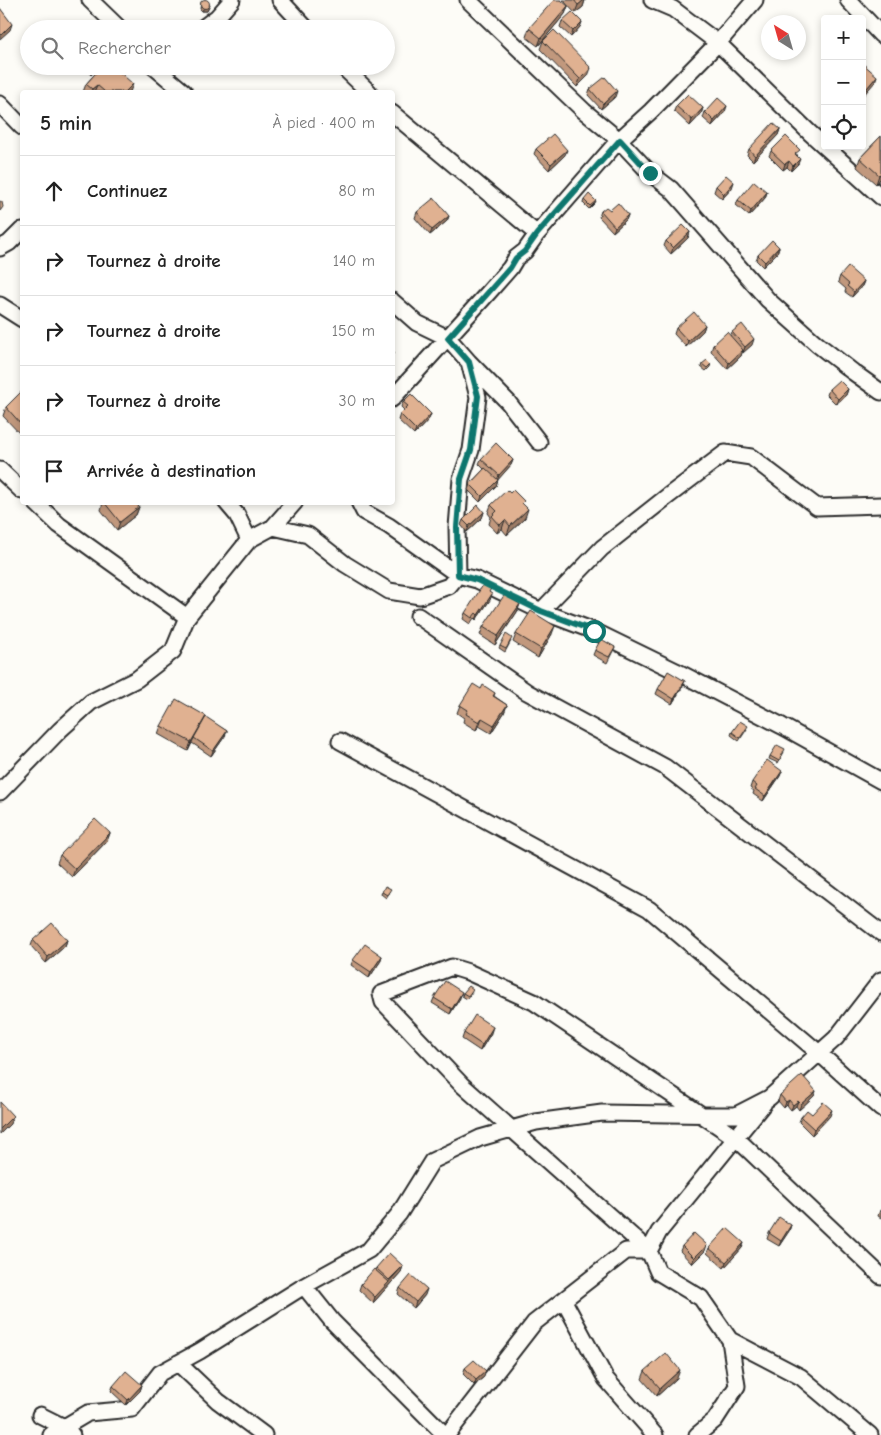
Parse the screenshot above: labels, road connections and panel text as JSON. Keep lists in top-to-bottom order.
{
  "north": "top left",
  "page": {
    "map_buttons": ["+", "−"],
    "search": "Rechercher",
    "heading": ["5 min", "À pied · 400 m"],
    "list": [
      ["Continuez", "80 m"],
      ["Tournez à droite", "140 m"],
      ["Tournez à droite", "150 m"],
      ["Tournez à droite", "30 m"],
      "Arrivée à destination"
    ]
  }
}
